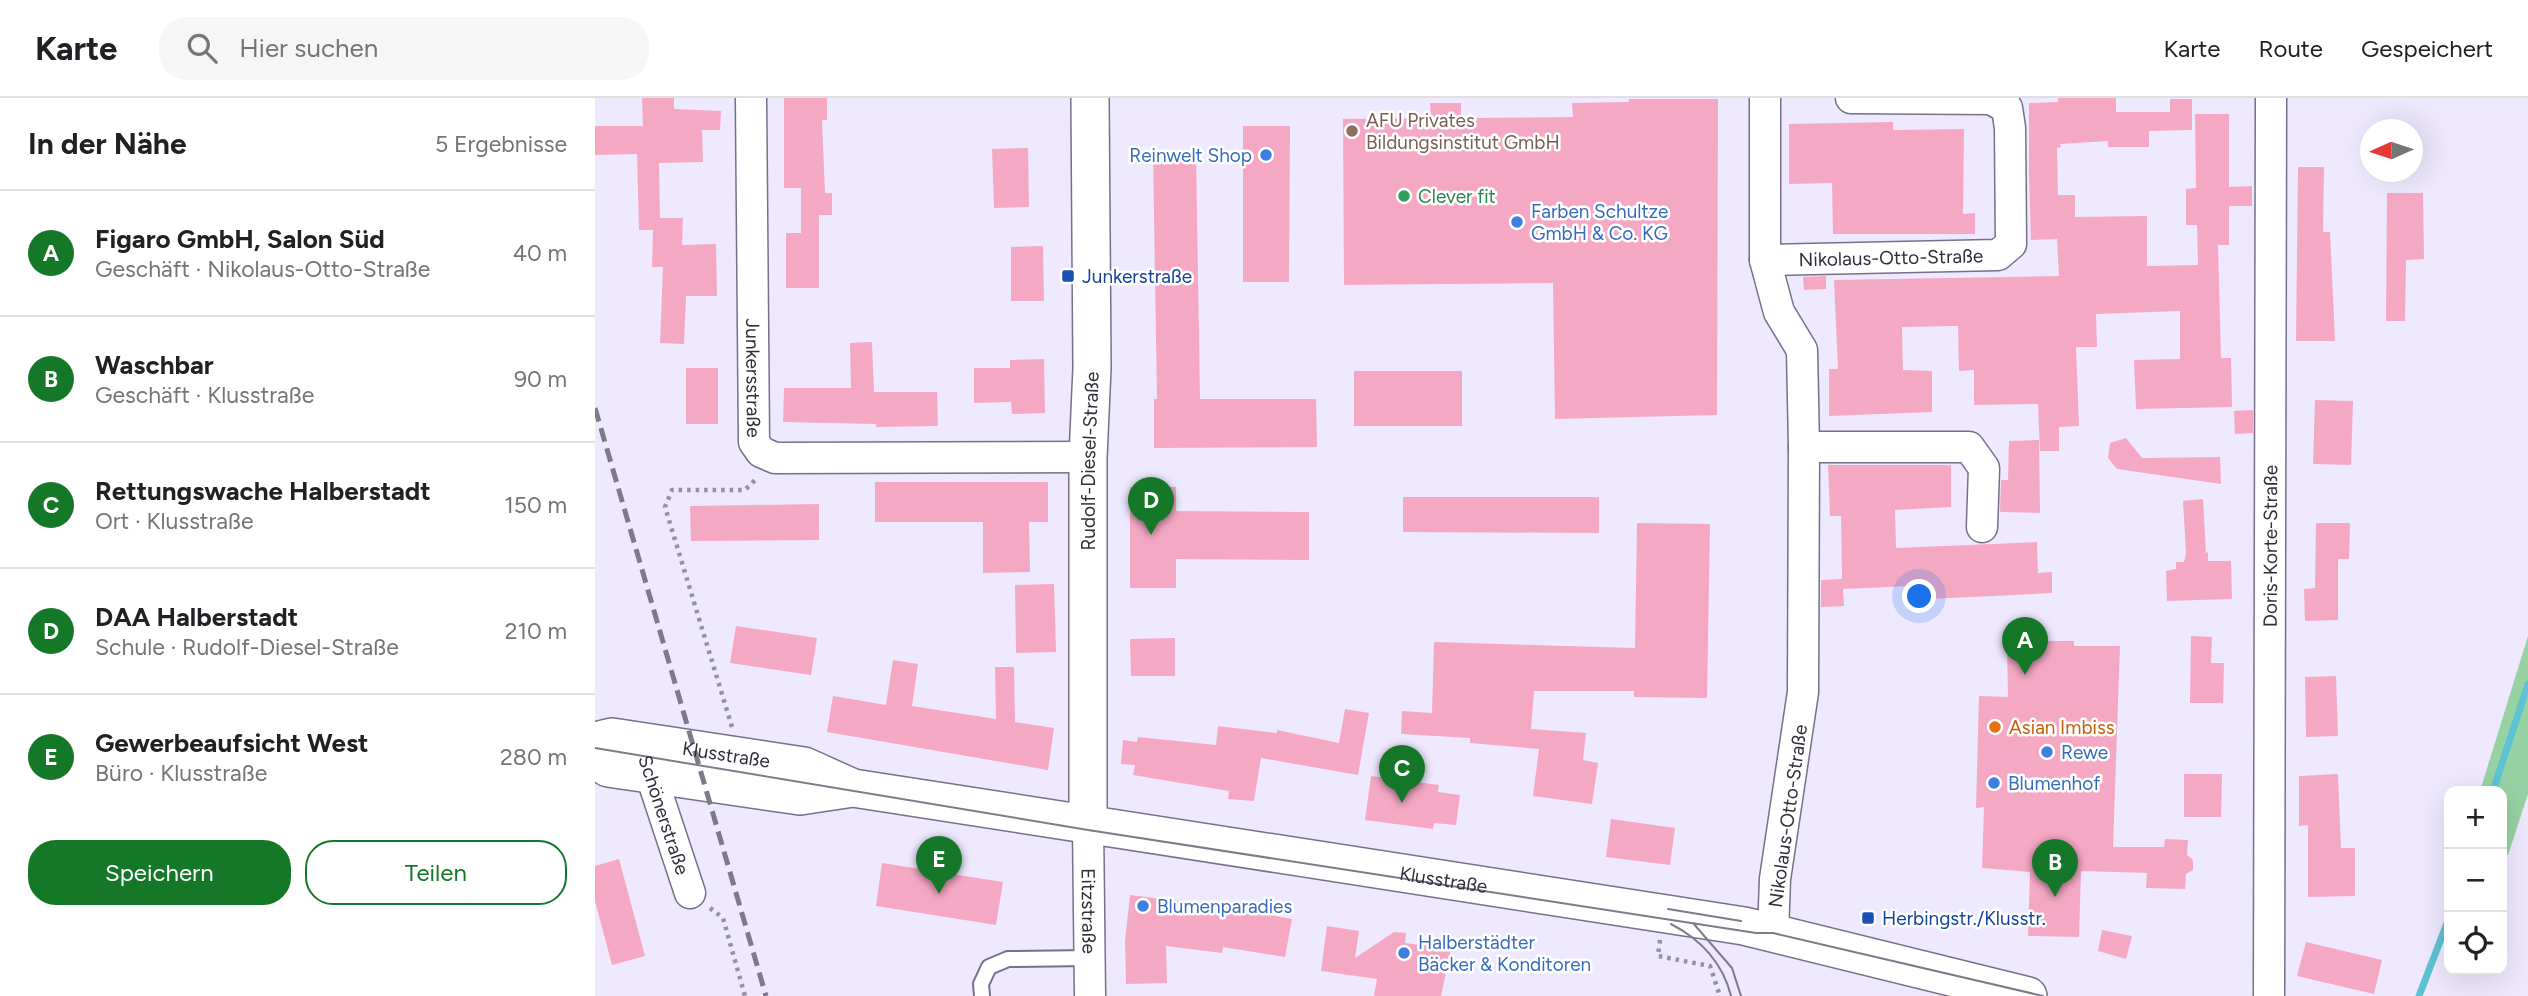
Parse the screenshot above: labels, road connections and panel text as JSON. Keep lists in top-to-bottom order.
{
  "streets": {
    "street": [
      "Nikolaus-Otto-Straße",
      "Junkersstraße",
      "Rudolf-Diesel-Straße",
      "Doris-Korte-Straße",
      "Klusstraße",
      "Schönerstraße",
      "Eitzstraße"
    ]
  },
  "crossings": [
    ["Nikolaus-Otto-Straße", "Klusstraße"],
    ["Junkersstraße", "Rudolf-Diesel-Straße"],
    ["Rudolf-Diesel-Straße", "Klusstraße"],
    ["Rudolf-Diesel-Straße", "Eitzstraße"],
    ["Klusstraße", "Schönerstraße"],
    ["Klusstraße", "Eitzstraße"]
  ],
  "places": {
    "other": [
      "AFU Privates Bildungsinstitut GmbH",
      "Reinwelt Shop",
      "Clever fit",
      "Farben Schultze GmbH & Co. KG",
      "Asian Imbiss",
      "Rewe",
      "Blumenhof",
      "Blumenparadies",
      "Halberstädter Bäcker & Konditoren"
    ],
    "transit": ["Junkerstraße", "Herbingstr./Klusstr."]
  },
  "north": "left",
  "page": {
    "header": "Karte",
    "search": "Hier suchen",
    "nav": ["Karte", "Route", "Gespeichert"],
    "heading": ["In der Nähe", "5 Ergebnisse"],
    "list": [
      {
        "mark": "A",
        "name": "Figaro GmbH, Salon Süd",
        "note": "Geschäft · Nikolaus-Otto-Straße",
        "value": "40 m"
      },
      {
        "mark": "B",
        "name": "Waschbar",
        "note": "Geschäft · Klusstraße",
        "value": "90 m"
      },
      {
        "mark": "C",
        "name": "Rettungswache Halberstadt",
        "note": "Ort · Klusstraße",
        "value": "150 m"
      },
      {
        "mark": "D",
        "name": "DAA Halberstadt",
        "note": "Schule · Rudolf-Diesel-Straße",
        "value": "210 m"
      },
      {
        "mark": "E",
        "name": "Gewerbeaufsicht West",
        "note": "Büro · Klusstraße",
        "value": "280 m"
      }
    ],
    "pins": [
      "D",
      "A",
      "C",
      "E",
      "B"
    ],
    "map_buttons": ["+", "−"],
    "buttons": ["Speichern", "Teilen"]
  }
}
